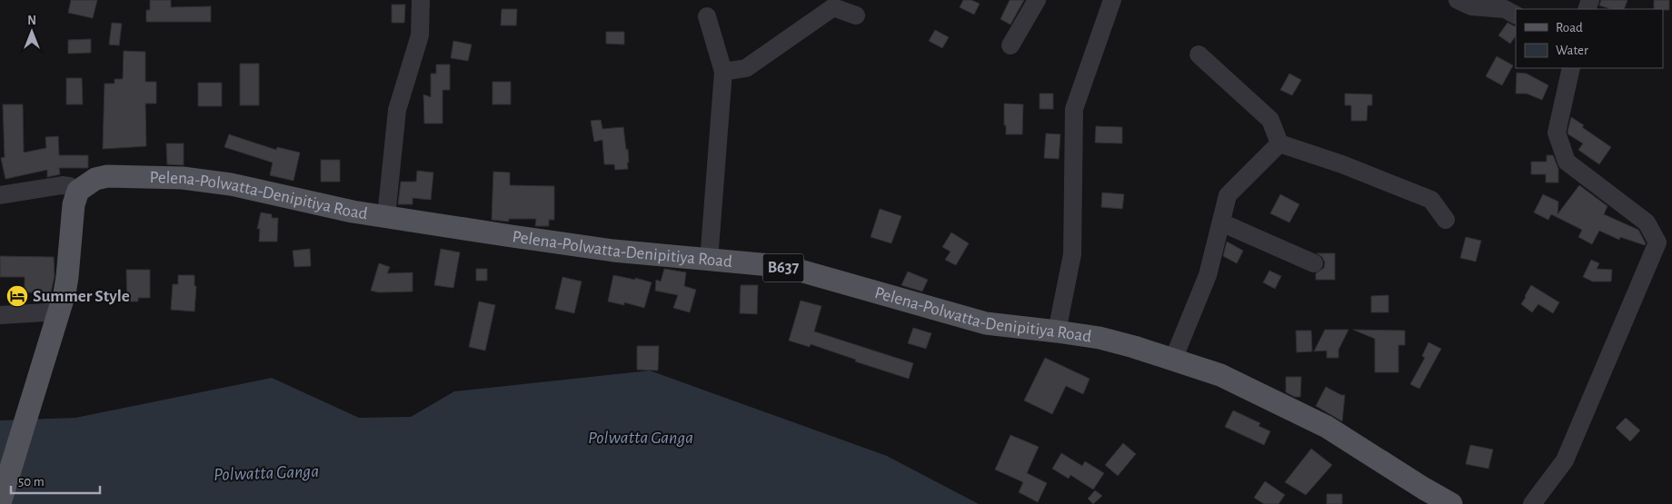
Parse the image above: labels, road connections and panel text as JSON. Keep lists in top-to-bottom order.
{
  "streets": {
    "main road": ["Pelena-Polwatta-Denipitiya Road", "B637"]
  },
  "water": ["Polwatta Ganga"],
  "places": {
    "hotel": ["Summer Style"]
  },
  "legend": ["Road", "Water"],
  "scale_bar": "50 m",
  "north": "top"
}
